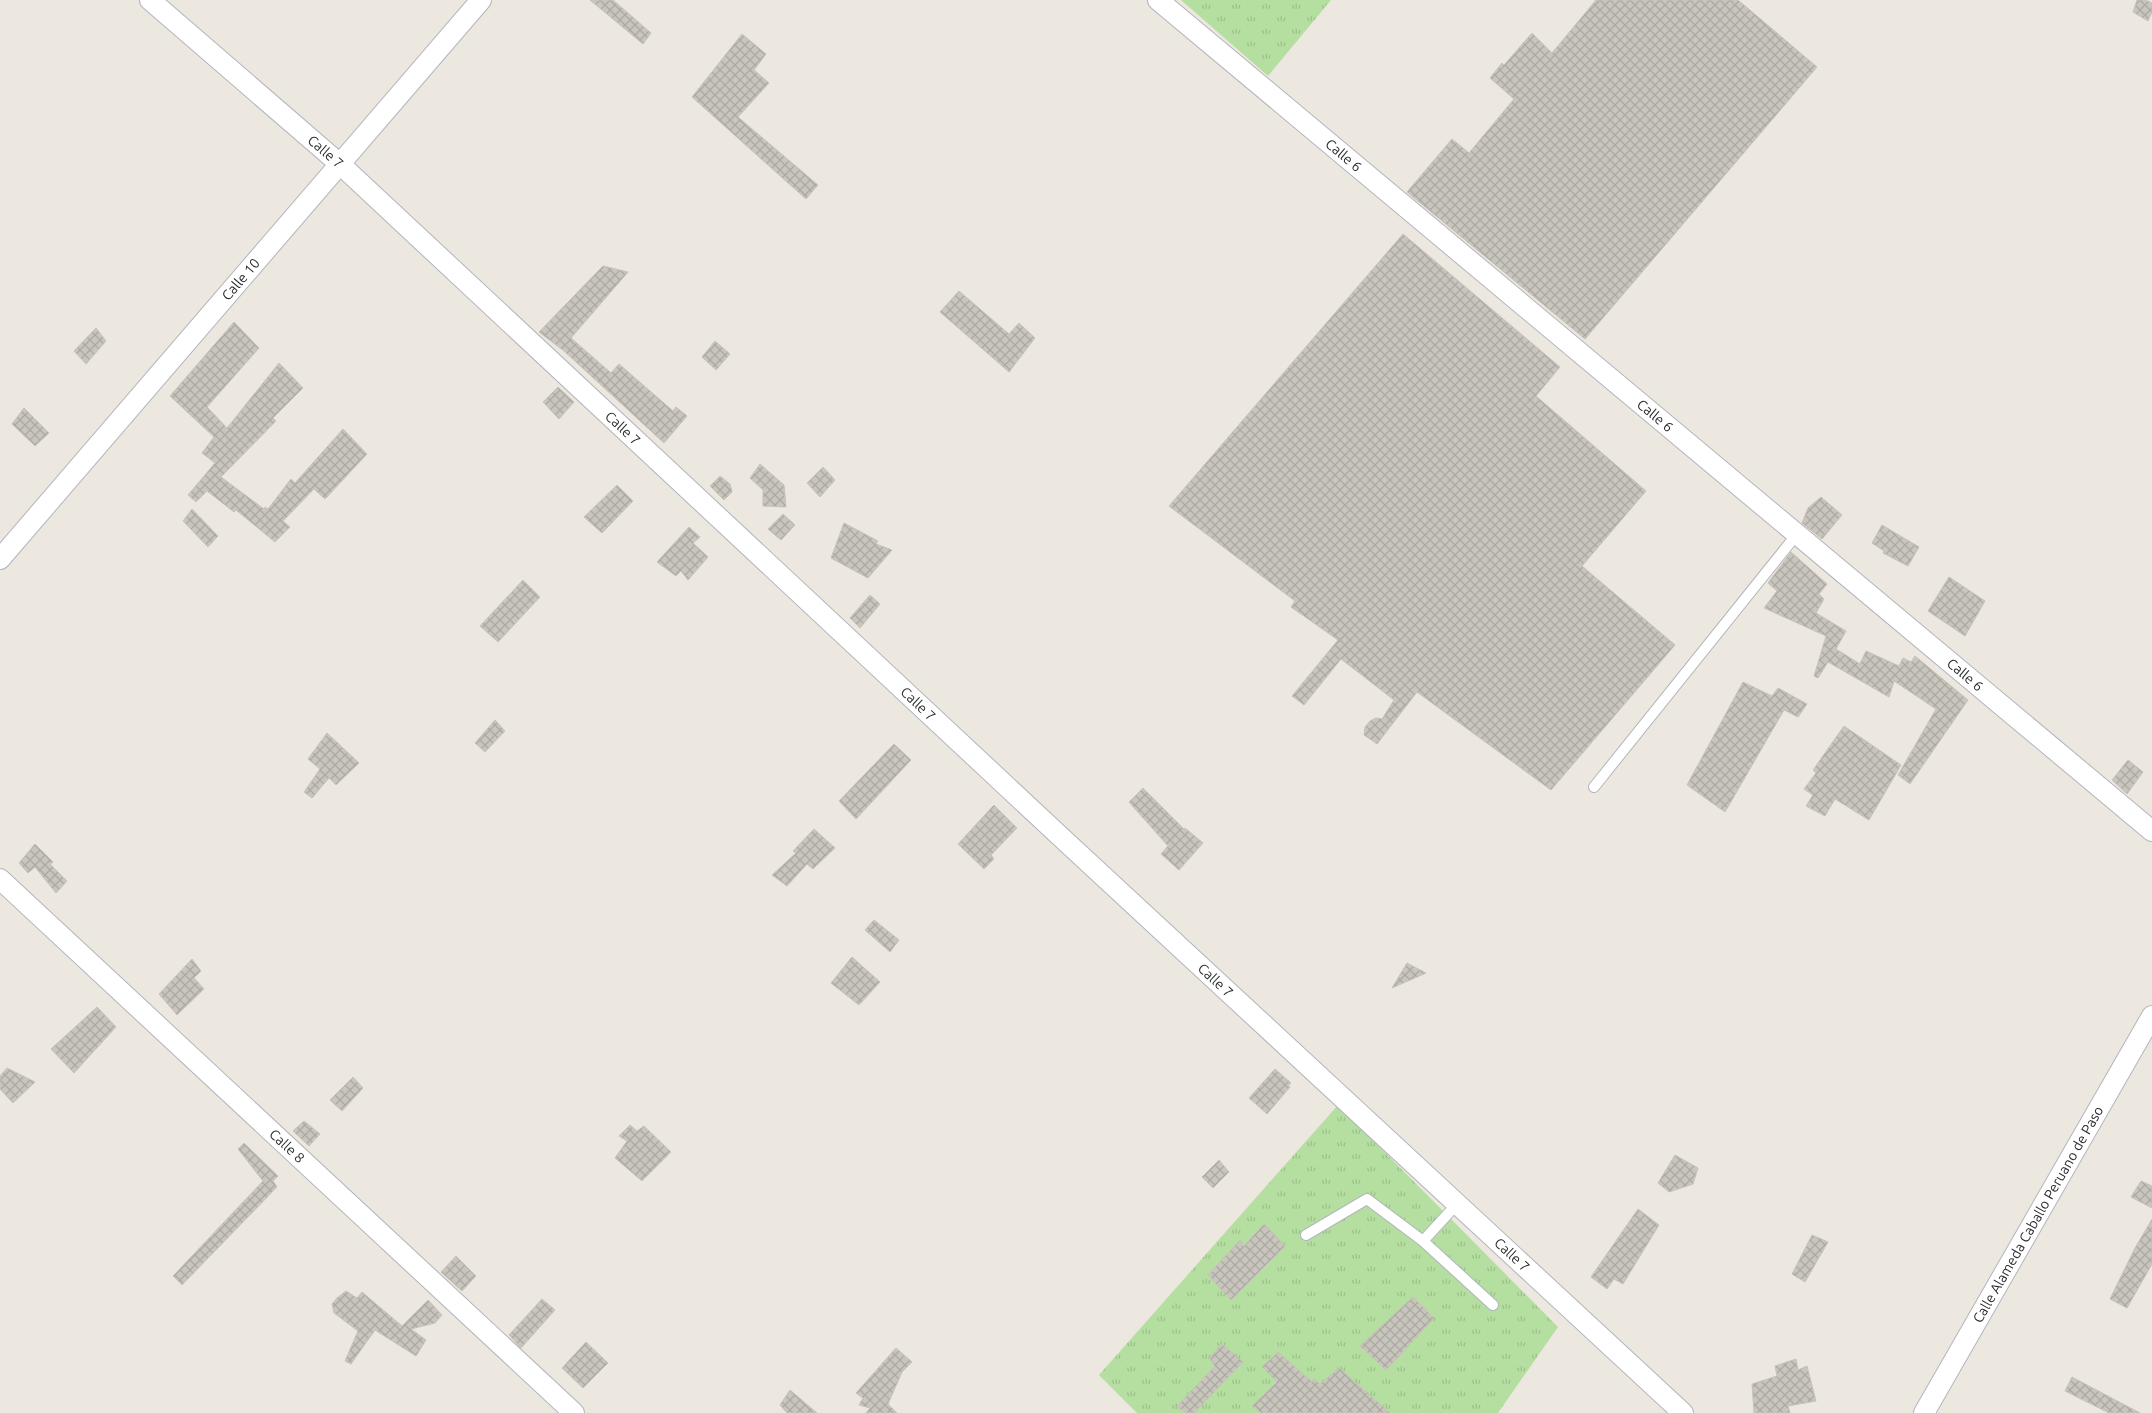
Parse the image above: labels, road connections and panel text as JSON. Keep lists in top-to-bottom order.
{
  "streets": {
    "street": [
      "Calle 7",
      "Calle 6",
      "Calle 10",
      "Calle 8",
      "Calle Alameda Caballo Peruano de Paso"
    ]
  },
  "crossings": [
    ["Calle 7", "Calle 10"]
  ]
}
